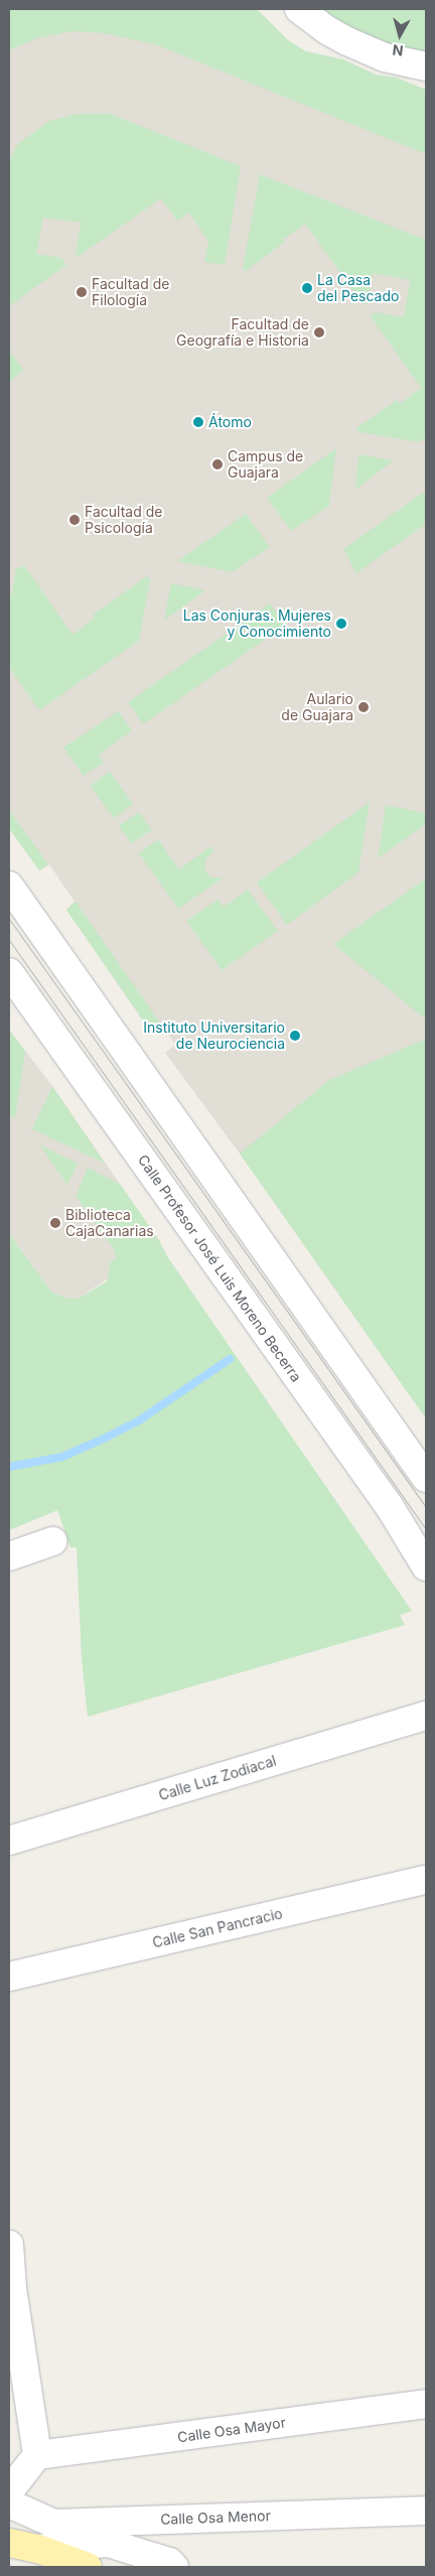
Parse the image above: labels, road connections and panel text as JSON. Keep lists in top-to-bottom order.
{
  "streets": {
    "street": [
      "Calle Profesor José Luis Moreno Becerra",
      "Calle Luz Zodiacal",
      "Calle San Pancracio",
      "Calle Osa Mayor",
      "Calle Osa Menor"
    ]
  },
  "places": [
    "La Casa del Pescado",
    "Facultad de Filología",
    "Facultad de Geografía e Historia",
    "Átomo",
    "Campus de Guajara",
    "Facultad de Psicología",
    "Las Conjuras. Mujeres y Conocimiento",
    "Aulario de Guajara",
    "Instituto Universitario de Neurociencia",
    "Biblioteca CajaCanarias"
  ],
  "north": "bottom"
}
